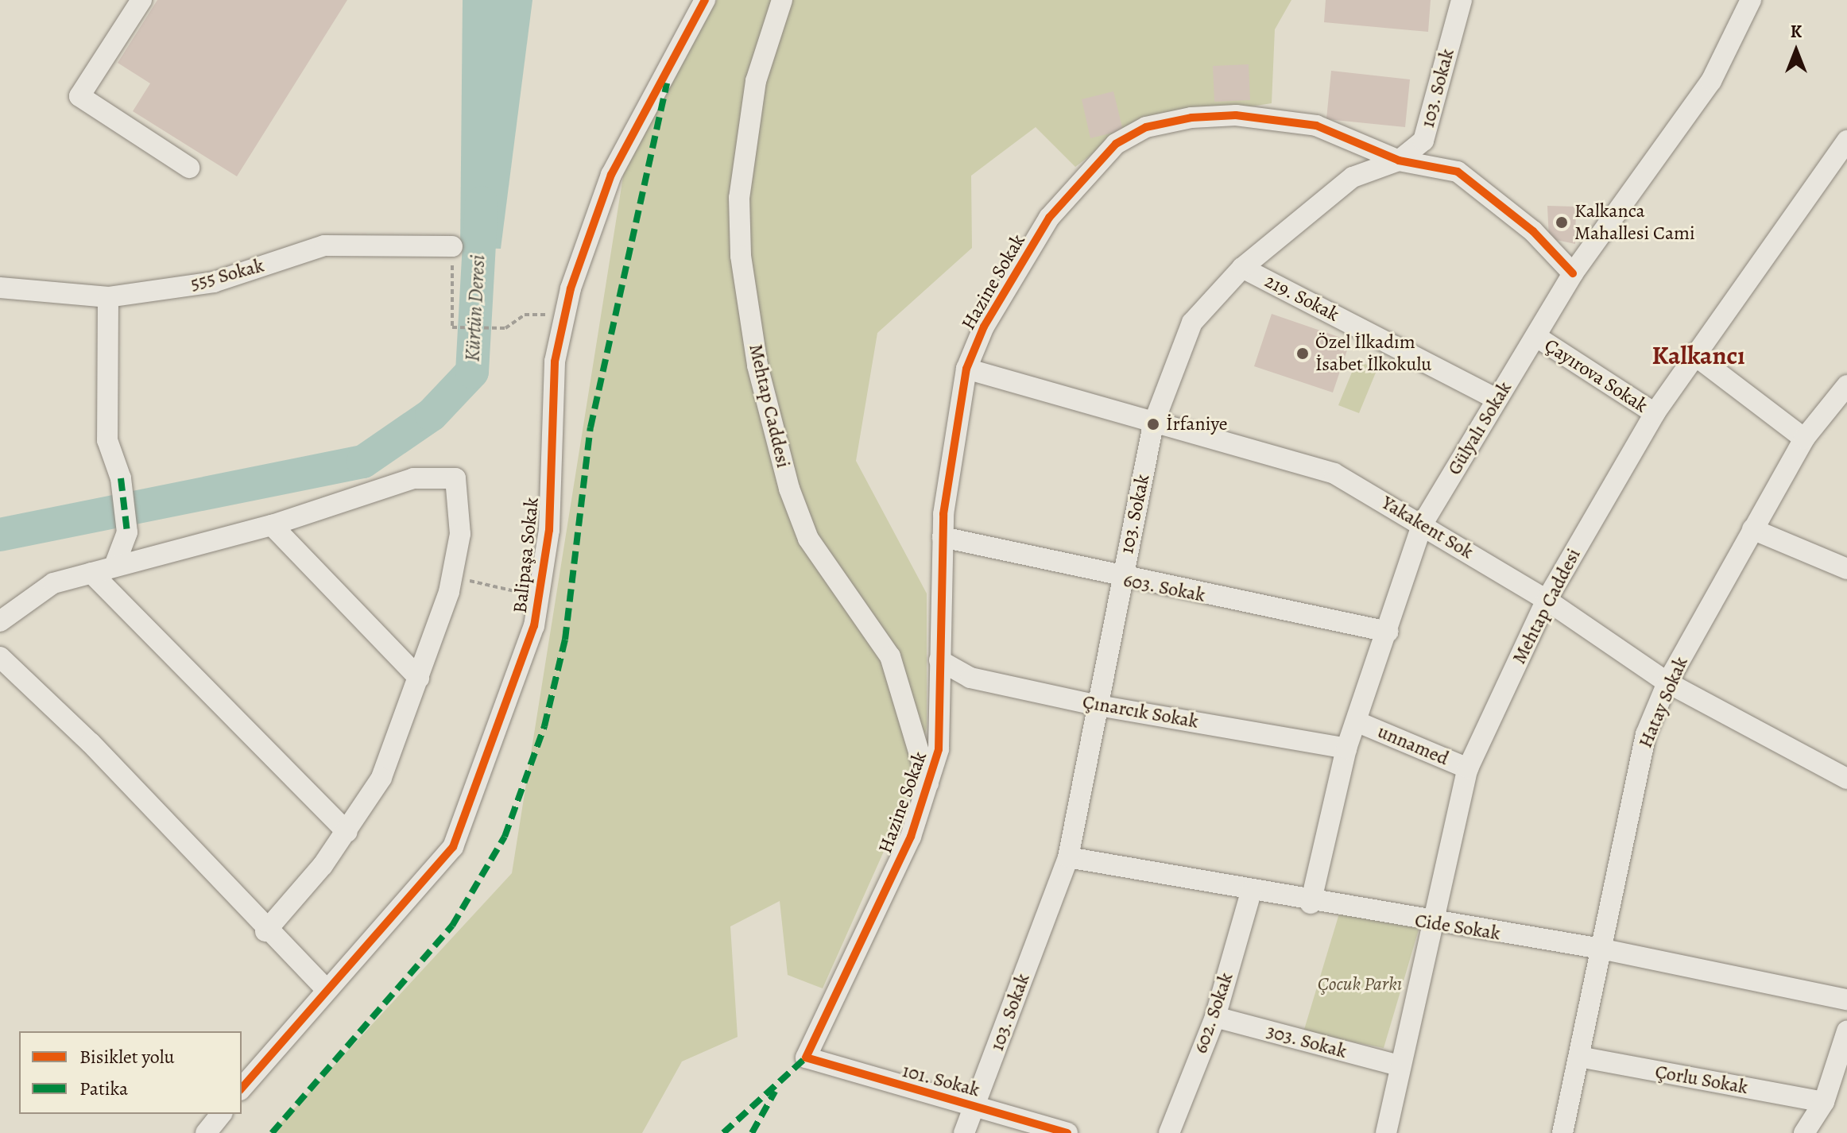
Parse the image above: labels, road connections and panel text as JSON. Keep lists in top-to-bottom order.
{
  "streets": {
    "street": [
      "103. Sokak",
      "555 Sokak",
      "Hazine Sokak",
      "219. Sokak",
      "Çayırova Sokak",
      "Mehtap Caddesi",
      "Gülyalı Sokak",
      "Yakakent Sok",
      "Balipaşa Sokak",
      "603. Sokak",
      "Hatay Sokak",
      "Çınarcık Sokak",
      "unnamed",
      "Cide Sokak",
      "602. Sokak",
      "303. Sokak",
      "Çorlu Sokak",
      "101. Sokak"
    ]
  },
  "crossings": [
    ["103. Sokak", "Hazine Sokak"],
    ["103. Sokak", "219. Sokak"],
    ["103. Sokak", "Yakakent Sok"],
    ["103. Sokak", "603. Sokak"],
    ["103. Sokak", "Çınarcık Sokak"],
    ["103. Sokak", "Cide Sokak"],
    ["103. Sokak", "101. Sokak"],
    ["Hazine Sokak", "Mehtap Caddesi"],
    ["Hazine Sokak", "Gülyalı Sokak"],
    ["Hazine Sokak", "Yakakent Sok"],
    ["Hazine Sokak", "603. Sokak"],
    ["Hazine Sokak", "Çınarcık Sokak"],
    ["Hazine Sokak", "101. Sokak"],
    ["219. Sokak", "Gülyalı Sokak"],
    ["Çayırova Sokak", "Mehtap Caddesi"],
    ["Çayırova Sokak", "Gülyalı Sokak"],
    ["Mehtap Caddesi", "Yakakent Sok"],
    ["Mehtap Caddesi", "unnamed"],
    ["Mehtap Caddesi", "Cide Sokak"],
    ["Mehtap Caddesi", "303. Sokak"],
    ["Gülyalı Sokak", "Yakakent Sok"],
    ["Gülyalı Sokak", "603. Sokak"],
    ["Gülyalı Sokak", "Çınarcık Sokak"],
    ["Gülyalı Sokak", "unnamed"],
    ["Gülyalı Sokak", "Cide Sokak"],
    ["Yakakent Sok", "Hatay Sokak"],
    ["Hatay Sokak", "Cide Sokak"],
    ["Hatay Sokak", "Çorlu Sokak"],
    ["Cide Sokak", "602. Sokak"],
    ["602. Sokak", "303. Sokak"]
  ],
  "districts": ["Kalkancı"],
  "water": ["Kürtün Deresi"],
  "parks": ["Çocuk Parkı"],
  "places": ["Kalkanca Mahallesi Cami", "Özel İlkadım İsabet İlkokulu", "İrfaniye"],
  "legend": ["Bisiklet yolu", "Patika"],
  "north": "top"
}
